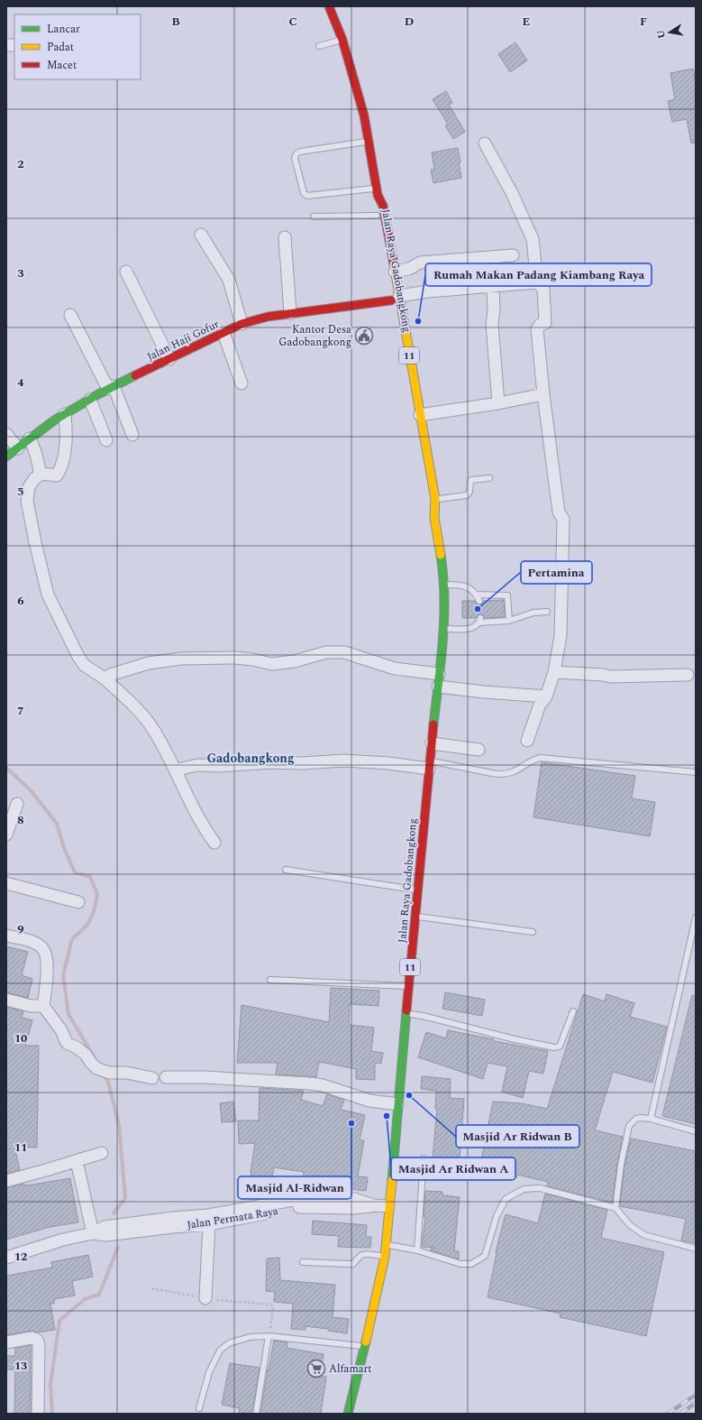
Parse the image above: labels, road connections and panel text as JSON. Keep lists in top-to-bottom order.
{
  "streets": {
    "main road": ["Jalan Raya Gadobangkong", "Jalan Haji Gofur", "11"],
    "street": ["Jalan Permata Raya"]
  },
  "crossings": [
    ["Jalan Raya Gadobangkong", "Jalan Haji Gofur"]
  ],
  "districts": ["Gadobangkong"],
  "places": {
    "other": [
      "Rumah Makan Padang Kiambang Raya",
      "Pertamina",
      "Masjid Ar Ridwan B",
      "Masjid Ar Ridwan A",
      "Masjid Al-Ridwan"
    ],
    "public building": ["Kantor Desa Gadobangkong"],
    "supermarket": ["Alfamart"]
  },
  "legend": ["Lancar", "Padat", "Macet"],
  "north": "left",
  "grid": {
    "columns": [
      "B",
      "C",
      "D",
      "E",
      "F"
    ],
    "rows": [
      "2",
      "3",
      "4",
      "5",
      "6",
      "7",
      "8",
      "9",
      "10",
      "11",
      "12",
      "13"
    ]
  }
}
